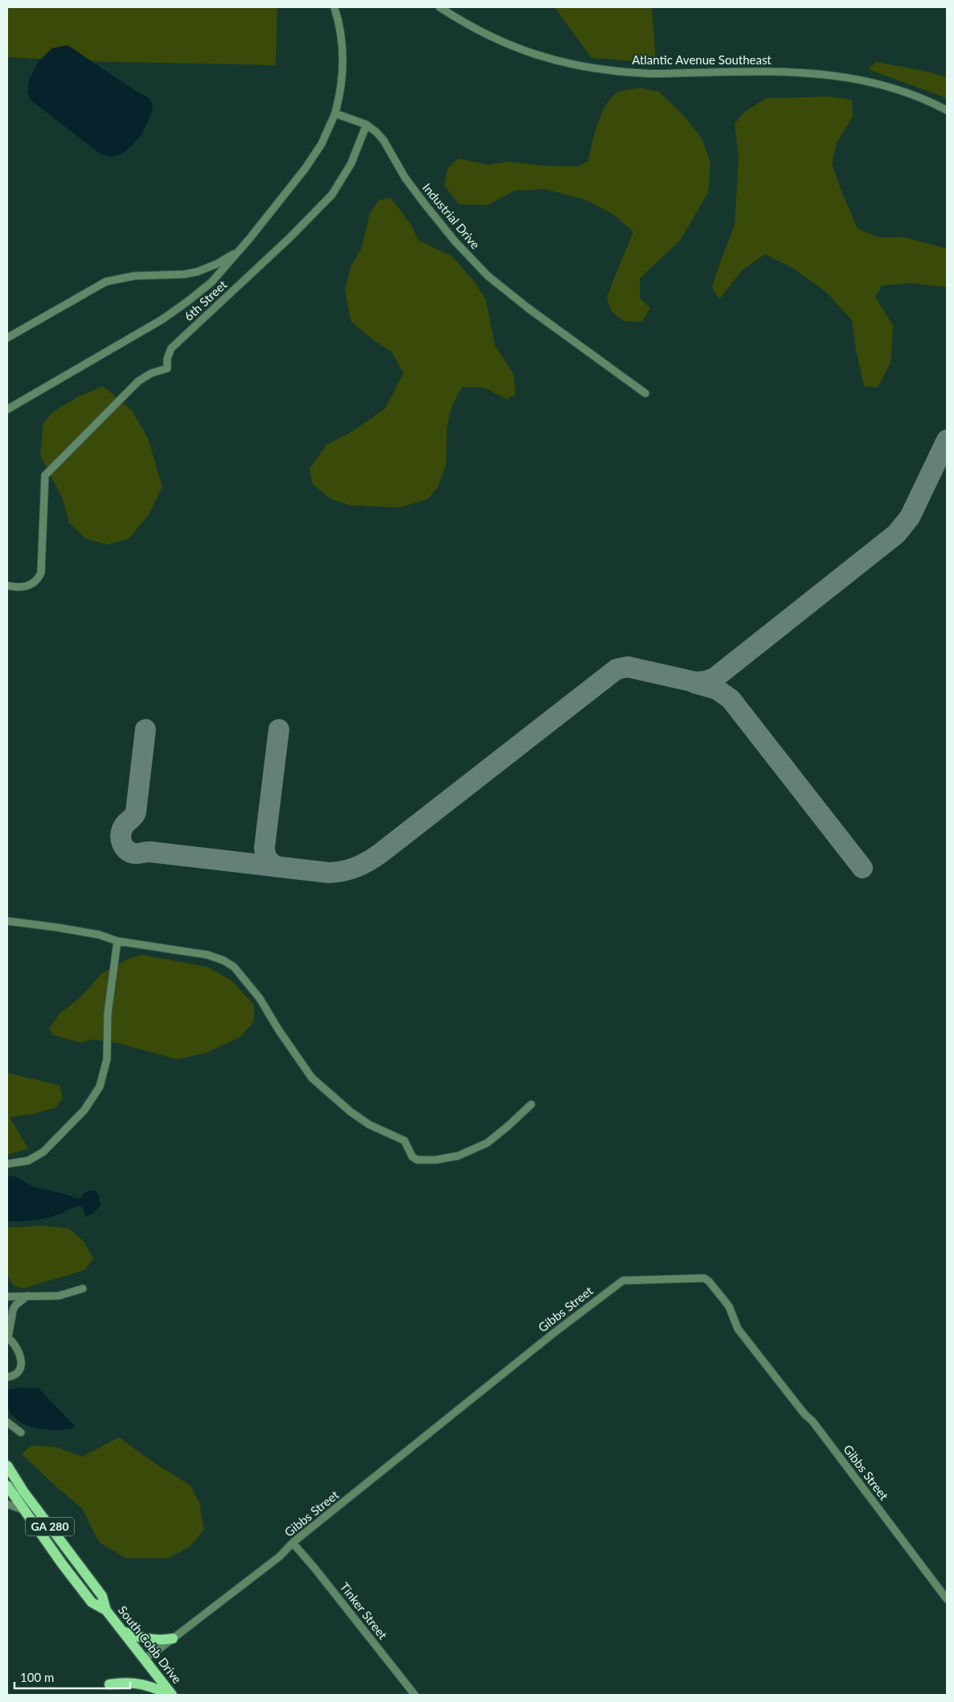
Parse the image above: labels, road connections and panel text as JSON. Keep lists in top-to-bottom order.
{
  "streets": {
    "main road": ["GA 280", "South Cobb Drive"],
    "street": [
      "Atlantic Avenue Southeast",
      "Industrial Drive",
      "6th Street",
      "Gibbs Street",
      "Tinker Street"
    ]
  },
  "crossings": [
    ["Industrial Drive", "6th Street"],
    ["Gibbs Street", "Tinker Street"],
    ["Gibbs Street", "South Cobb Drive"]
  ],
  "scale_bar": "100 m"
}
